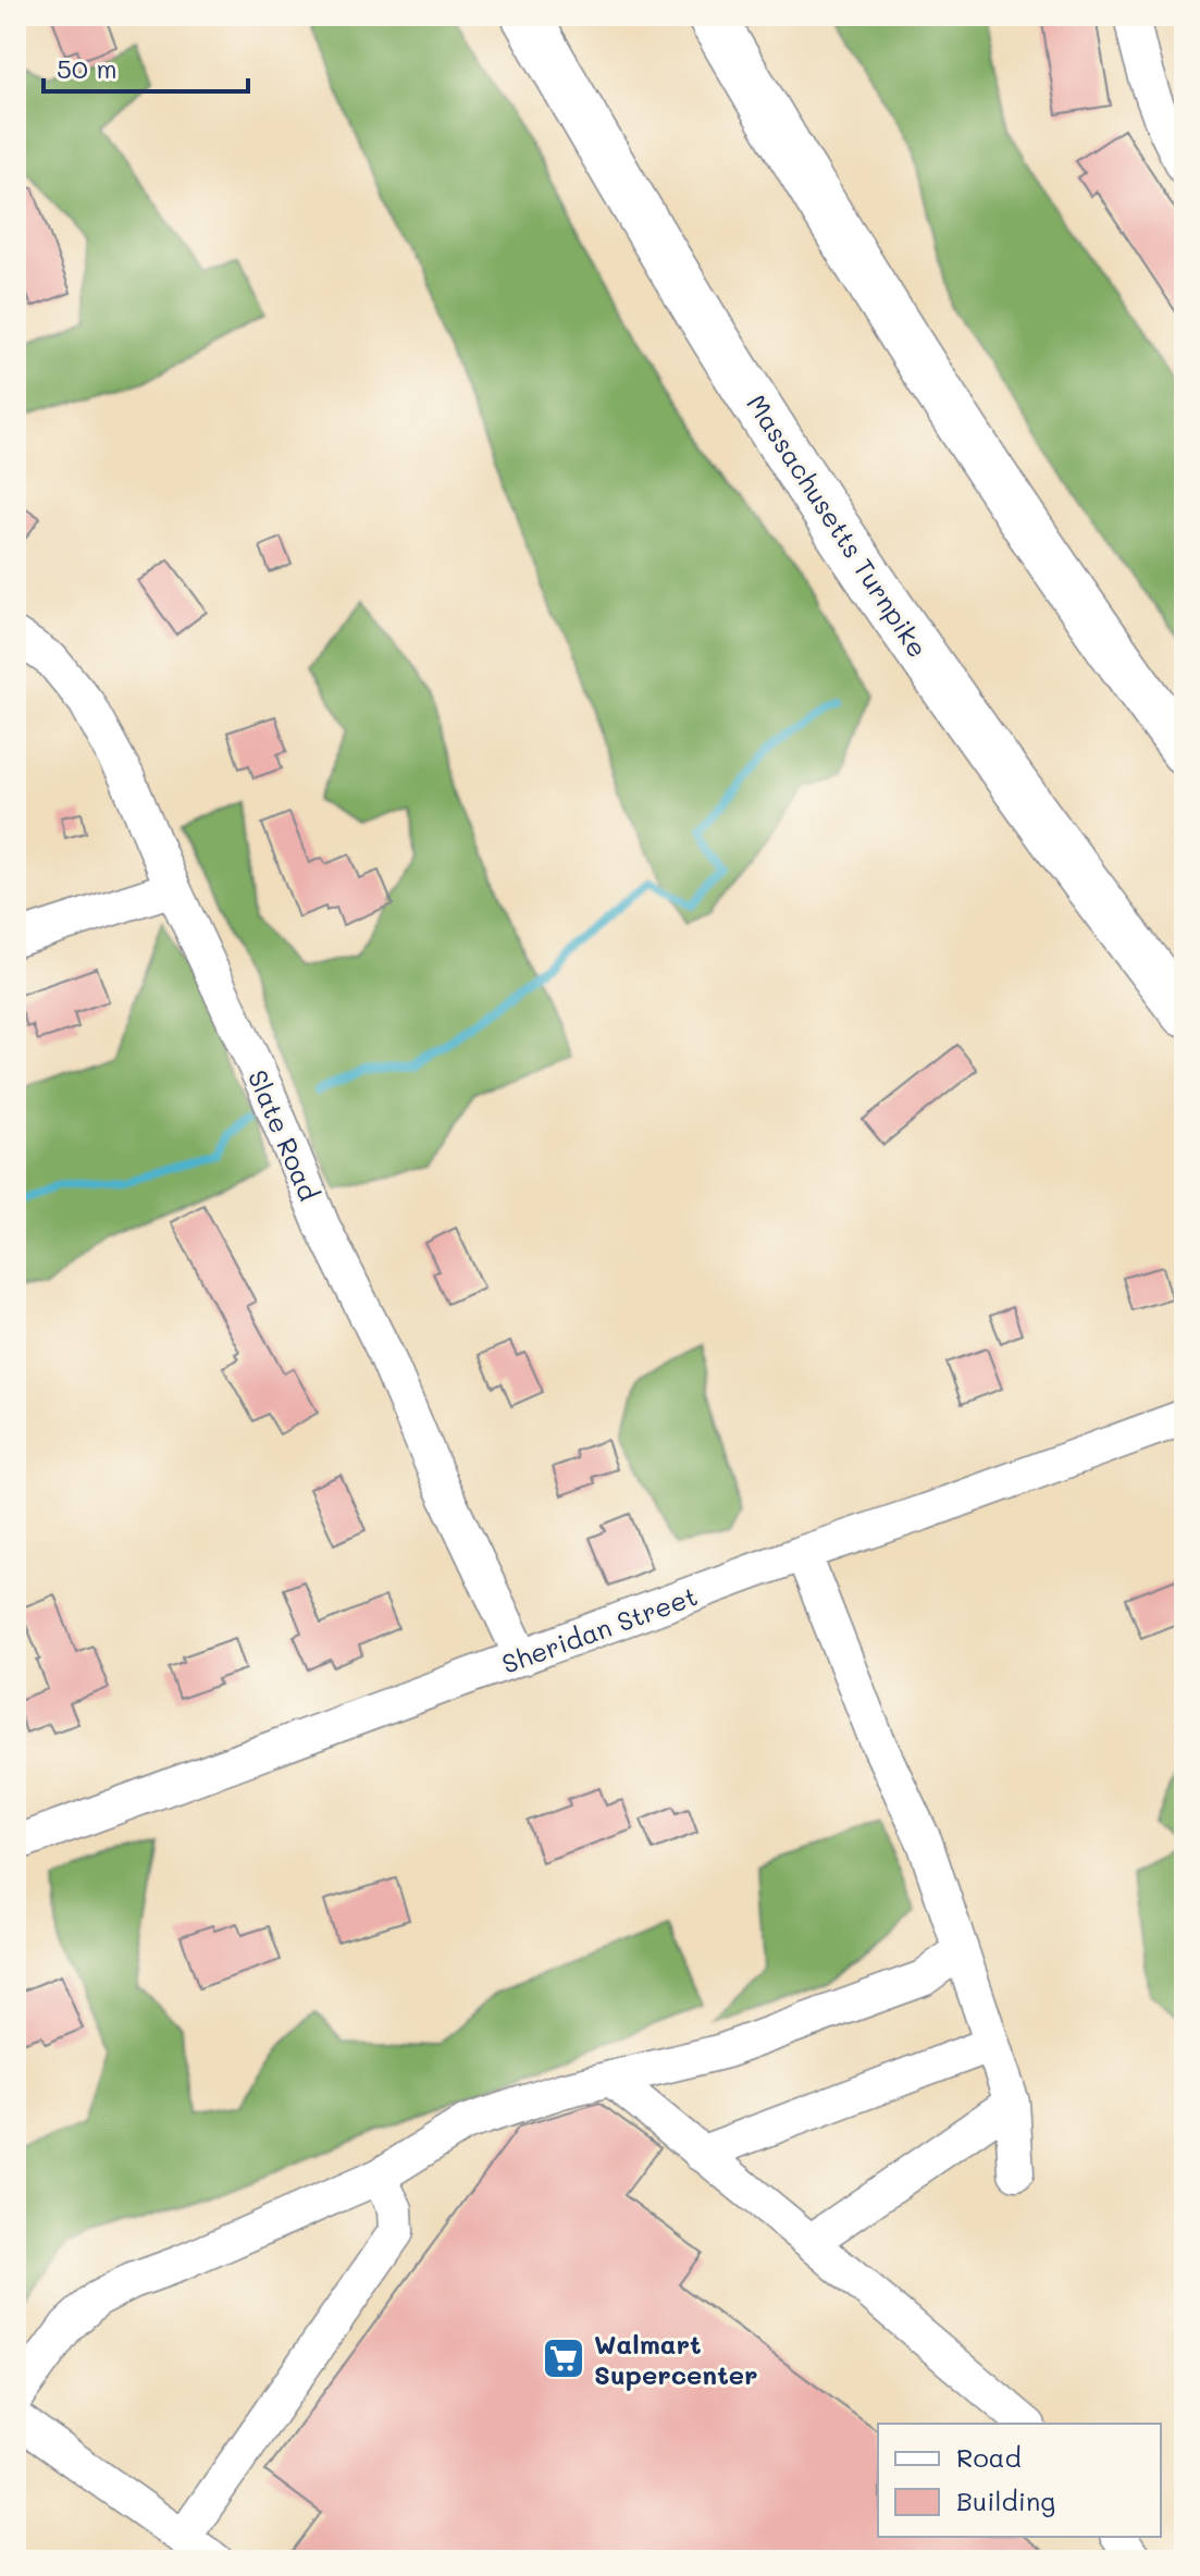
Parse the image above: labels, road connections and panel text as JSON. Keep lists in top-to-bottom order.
{
  "streets": {
    "highway": ["Massachusetts Turnpike"],
    "street": ["Slate Road", "Sheridan Street"]
  },
  "crossings": [
    ["Slate Road", "Sheridan Street"]
  ],
  "places": {
    "supermarket": ["Walmart Supercenter"]
  },
  "legend": ["Road", "Building"],
  "scale_bar": "50 m"
}
